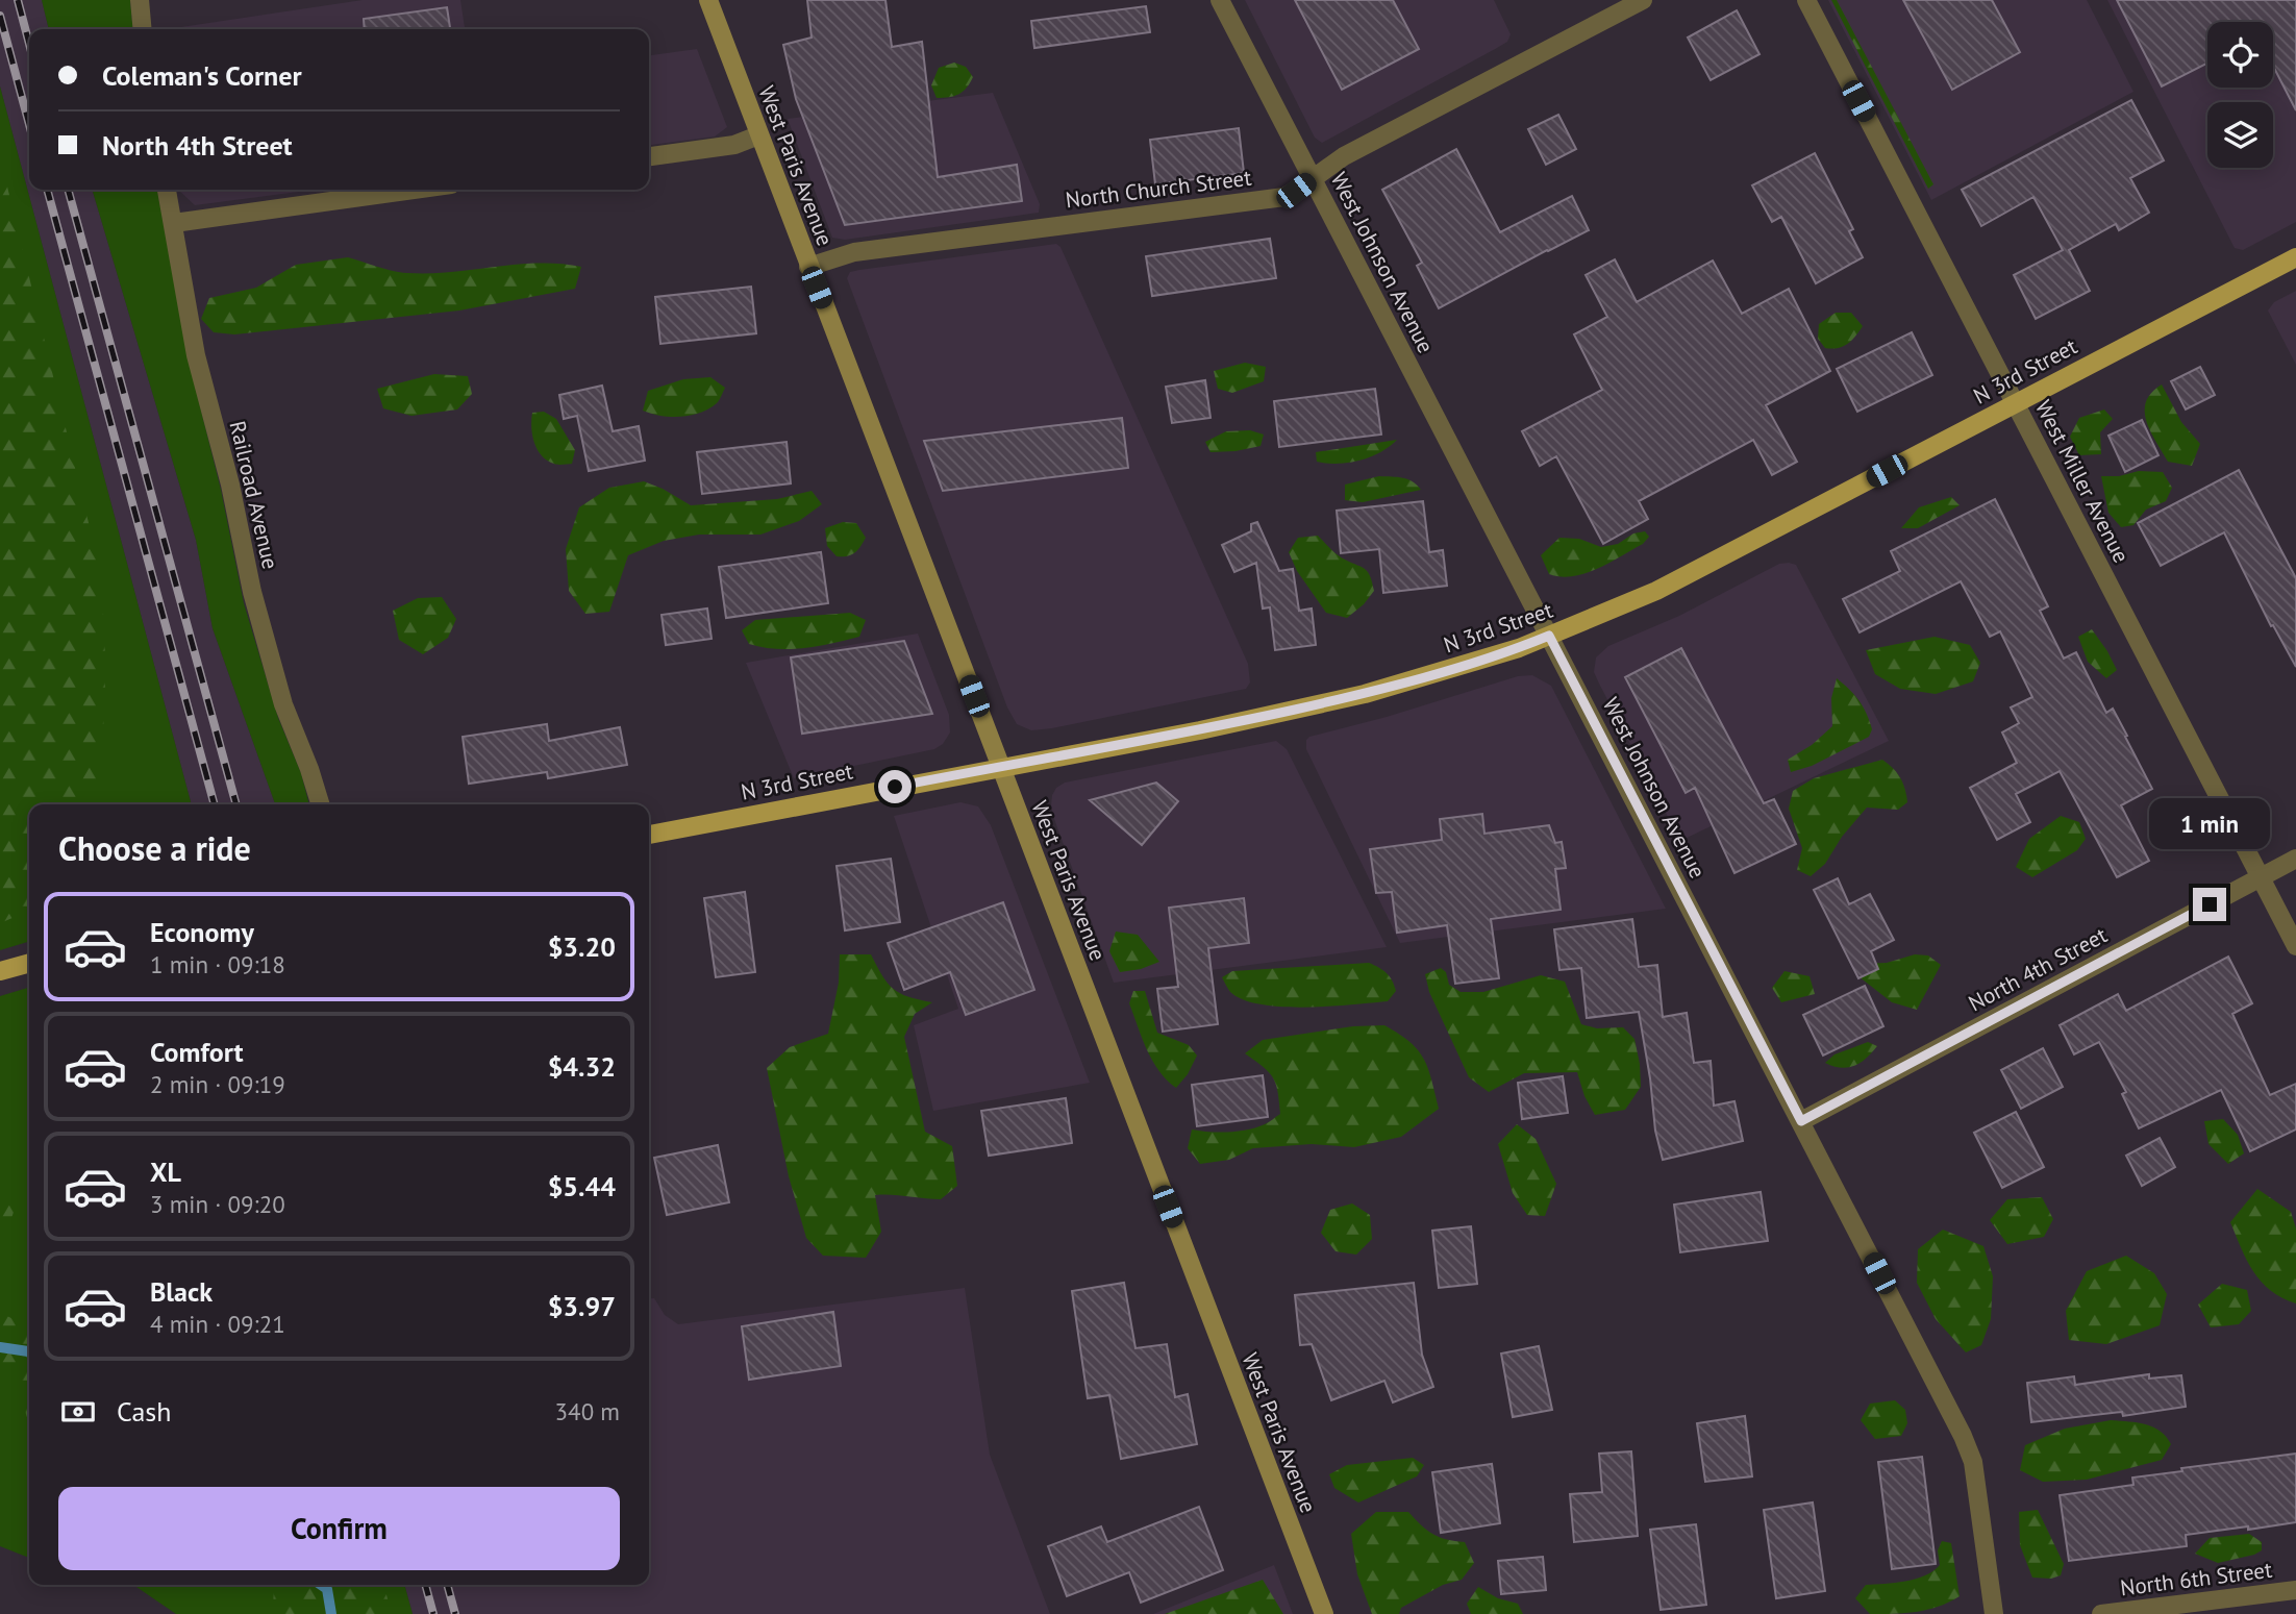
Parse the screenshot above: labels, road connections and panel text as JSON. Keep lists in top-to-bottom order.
{
  "streets": {
    "main road": ["West Paris Avenue", "N 3rd Street"],
    "street": [
      "North Church Street",
      "West Johnson Avenue",
      "West Miller Avenue",
      "Railroad Avenue",
      "North 4th Street",
      "North 6th Street"
    ]
  },
  "crossings": [
    ["West Paris Avenue", "North Church Street"],
    ["West Paris Avenue", "N 3rd Street"],
    ["North Church Street", "West Johnson Avenue"],
    ["West Johnson Avenue", "N 3rd Street"],
    ["West Johnson Avenue", "North 4th Street"],
    ["N 3rd Street", "West Miller Avenue"],
    ["West Miller Avenue", "North 4th Street"]
  ],
  "page": {
    "banner": ["Coleman's Corner", "North 4th Street"],
    "bubble": "1 min",
    "heading": "Choose a ride",
    "list": [
      {
        "name": "Economy",
        "note": "1 min · 09:18",
        "value": "$3.20"
      },
      {
        "name": "Comfort",
        "note": "2 min · 09:19",
        "value": "$4.32"
      },
      {
        "name": "XL",
        "note": "3 min · 09:20",
        "value": "$5.44"
      },
      {
        "name": "Black",
        "note": "4 min · 09:21",
        "value": "$3.97"
      }
    ],
    "pay": ["Cash", "340 m"],
    "buttons": "Confirm"
  }
}
